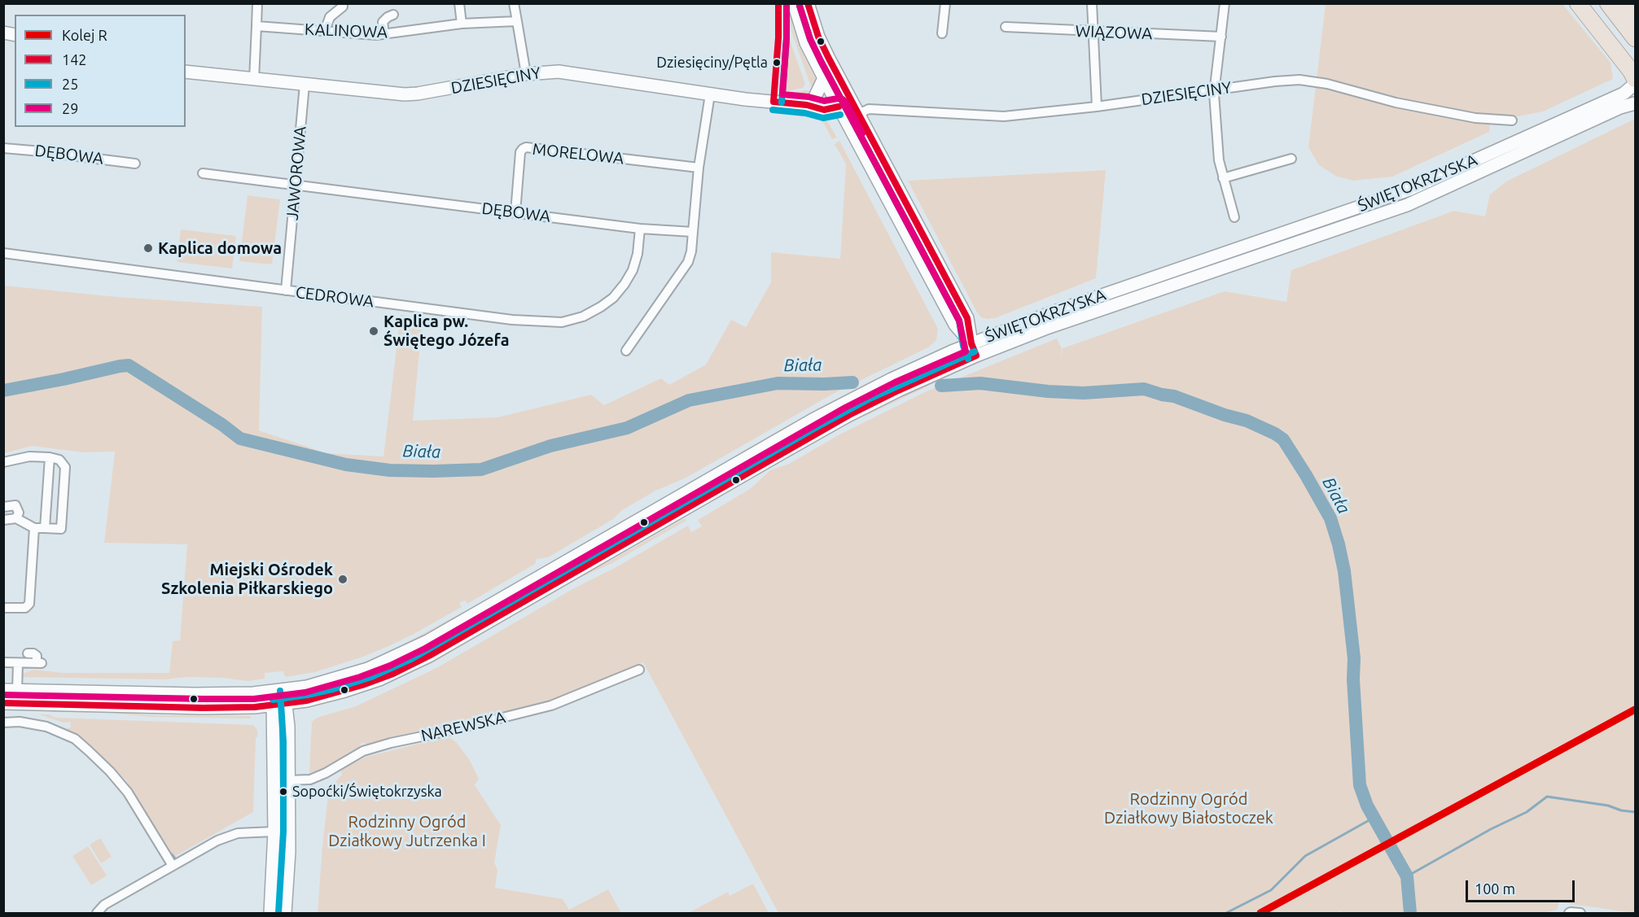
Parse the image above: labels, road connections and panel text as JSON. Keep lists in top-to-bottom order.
{
  "streets": {
    "main road": ["DZIESIĘCINY", "ŚWIĘTOKRZYSKA"],
    "street": [
      "KALINOWA",
      "WIĄZOWA",
      "MORELOWA",
      "DĘBOWA",
      "JAWOROWA",
      "CEDROWA",
      "NAREWSKA"
    ]
  },
  "crossings": [
    ["DZIESIĘCINY", "JAWOROWA"],
    ["MORELOWA", "DĘBOWA"],
    ["DĘBOWA", "JAWOROWA"],
    ["DĘBOWA", "CEDROWA"],
    ["JAWOROWA", "CEDROWA"]
  ],
  "water": ["Biała"],
  "parks": ["Rodzinny Ogród Działkowy Białostoczek", "Rodzinny Ogród Działkowy Jutrzenka I"],
  "places": [
    "Dziesięciny/Pętla",
    "Kaplica domowa",
    "Kaplica pw. Świętego Józefa",
    "Miejski Ośrodek Szkolenia Piłkarskiego",
    "Sopoćki/Świętokrzyska"
  ],
  "lines": [
    "transit line 142",
    "transit line 25",
    "transit line 29",
    "rail line R"
  ],
  "legend": [
    "Kolej R",
    "142",
    "25",
    "29"
  ],
  "scale_bar": "100 m"
}
